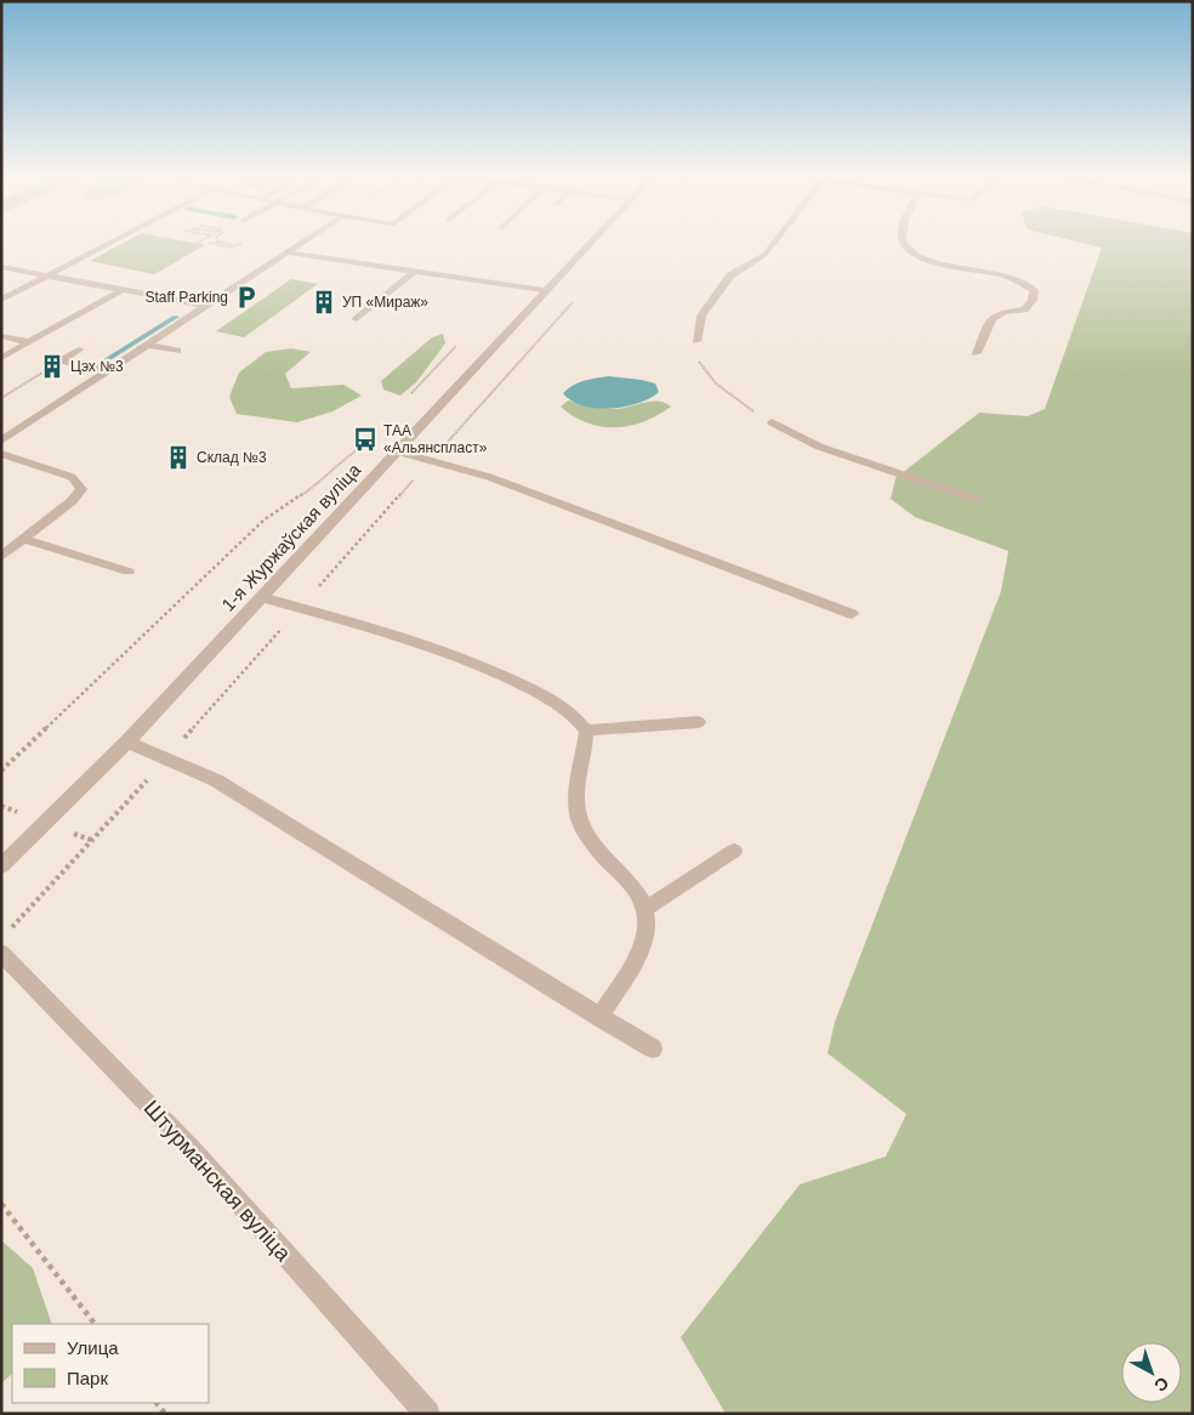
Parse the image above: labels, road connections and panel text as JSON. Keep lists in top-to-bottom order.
{
  "streets": {
    "street": ["1-я Журжаўская вуліца", "Штурманская вуліца"]
  },
  "places": {
    "parking": ["Staff Parking"],
    "building": ["УП «Мираж»", "Цэх №3", "Склад №3"],
    "bus stop": ["ТАА «Альянспласт»"]
  },
  "legend": ["Улица", "Парк"],
  "north": "bottom right"
}
